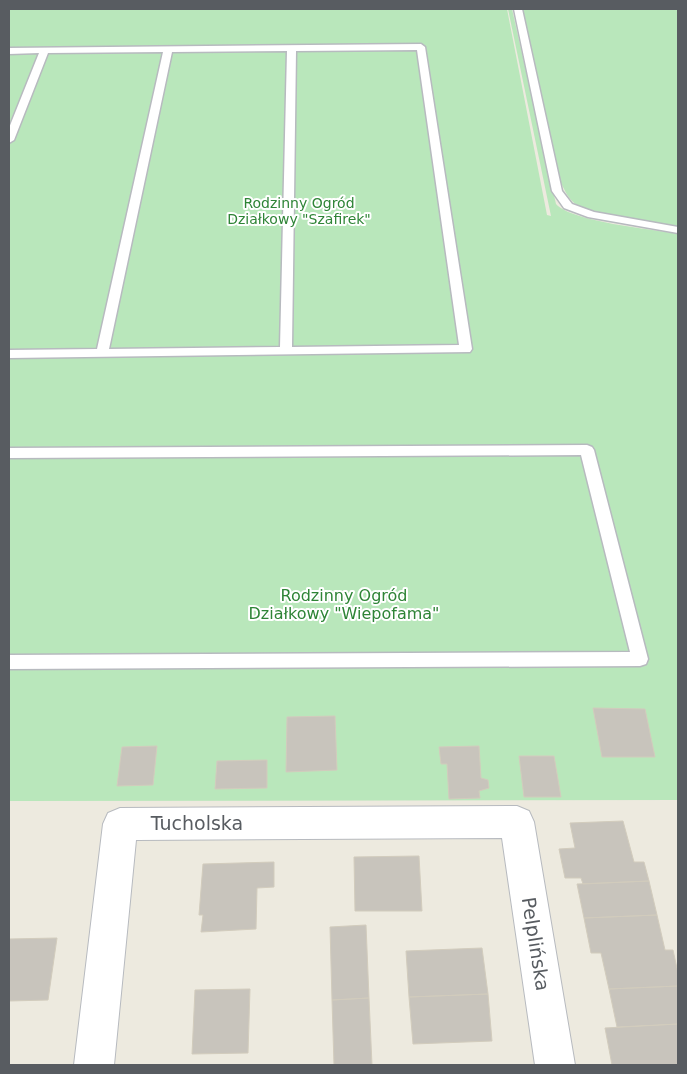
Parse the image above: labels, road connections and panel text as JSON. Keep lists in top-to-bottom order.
{
  "streets": {
    "street": ["Tucholska", "Pelplińska"]
  },
  "crossings": [
    ["Tucholska", "Pelplińska"]
  ],
  "parks": ["Rodzinny Ogród Działkowy \"Szafirek\"", "Rodzinny Ogród Działkowy \"Wiepofama\""]
}
